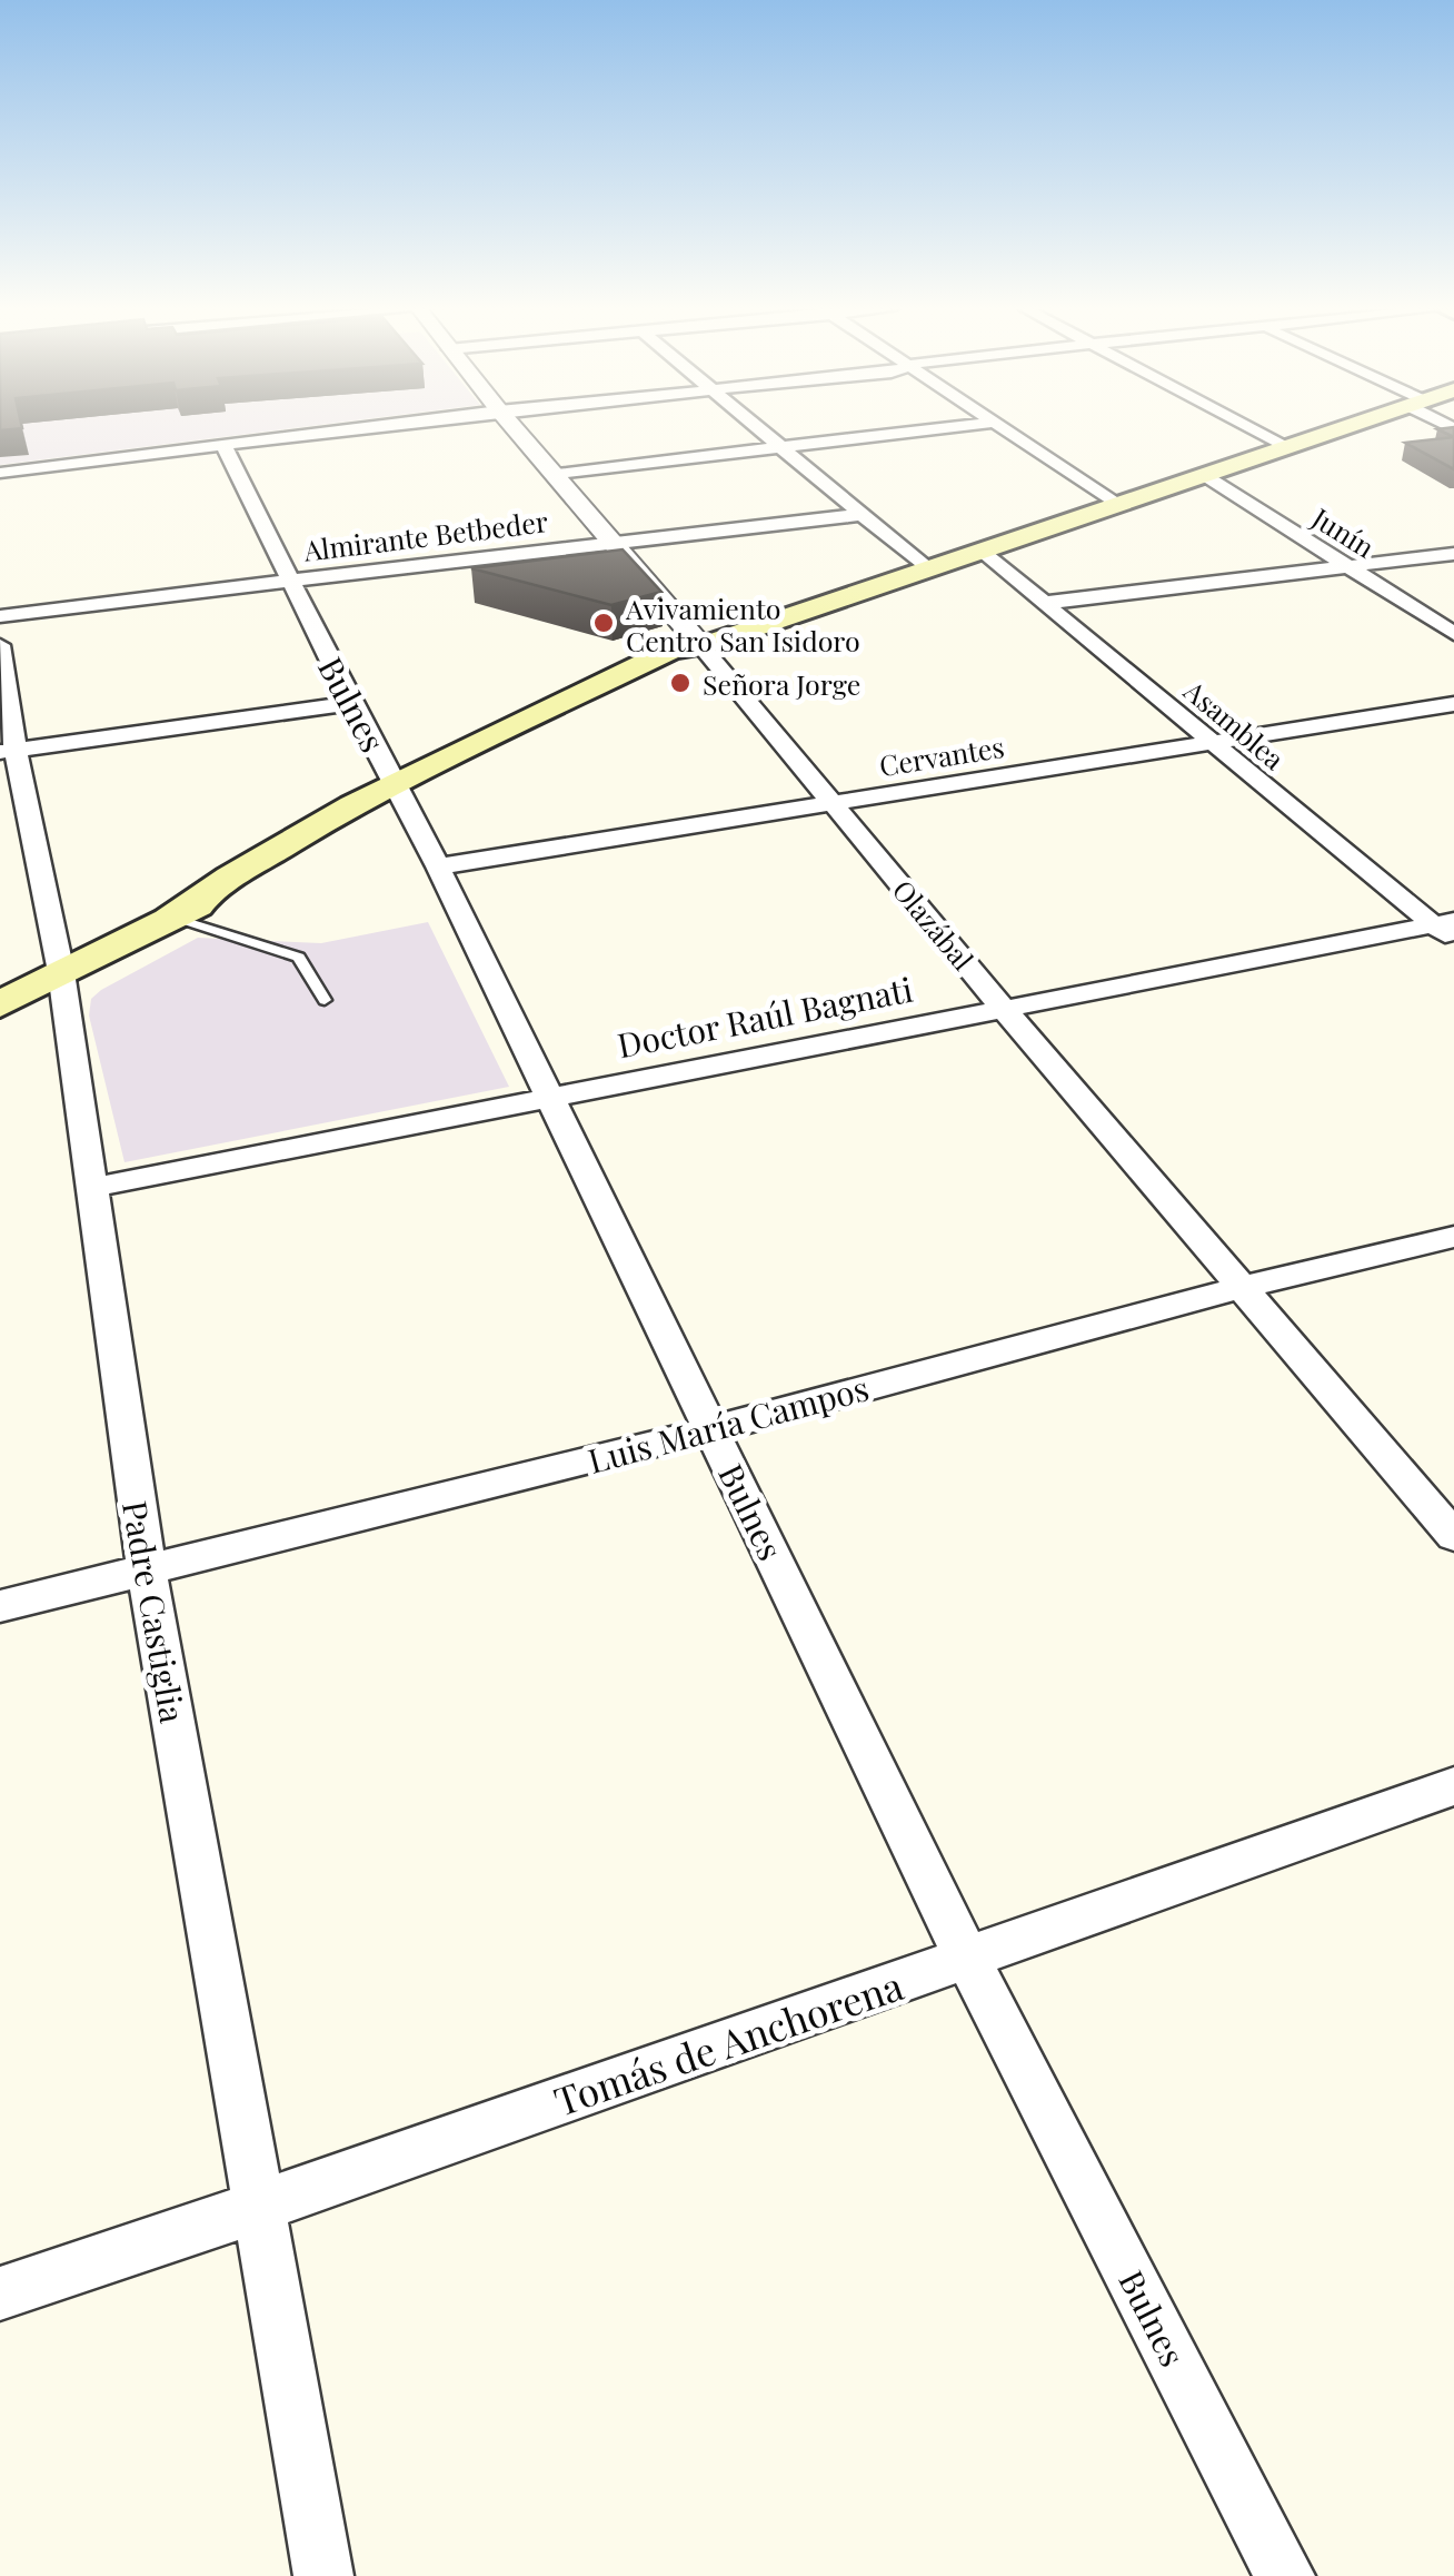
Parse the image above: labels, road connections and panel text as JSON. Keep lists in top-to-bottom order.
{
  "streets": {
    "street": [
      "Junín",
      "Almirante Betbeder",
      "Bulnes",
      "Asamblea",
      "Cervantes",
      "Olazábal",
      "Doctor Raúl Bagnati",
      "Luis María Campos",
      "Padre Castiglia",
      "Tomás de Anchorena"
    ]
  },
  "crossings": [
    ["Almirante Betbeder", "Bulnes"],
    ["Almirante Betbeder", "Olazábal"],
    ["Bulnes", "Cervantes"],
    ["Bulnes", "Doctor Raúl Bagnati"],
    ["Bulnes", "Luis María Campos"],
    ["Bulnes", "Tomás de Anchorena"],
    ["Asamblea", "Cervantes"],
    ["Asamblea", "Doctor Raúl Bagnati"],
    ["Cervantes", "Olazábal"],
    ["Olazábal", "Doctor Raúl Bagnati"],
    ["Olazábal", "Luis María Campos"],
    ["Doctor Raúl Bagnati", "Padre Castiglia"],
    ["Luis María Campos", "Padre Castiglia"],
    ["Padre Castiglia", "Tomás de Anchorena"]
  ],
  "places": ["Avivamiento Centro San Isidoro", "Señora Jorge"]
}
